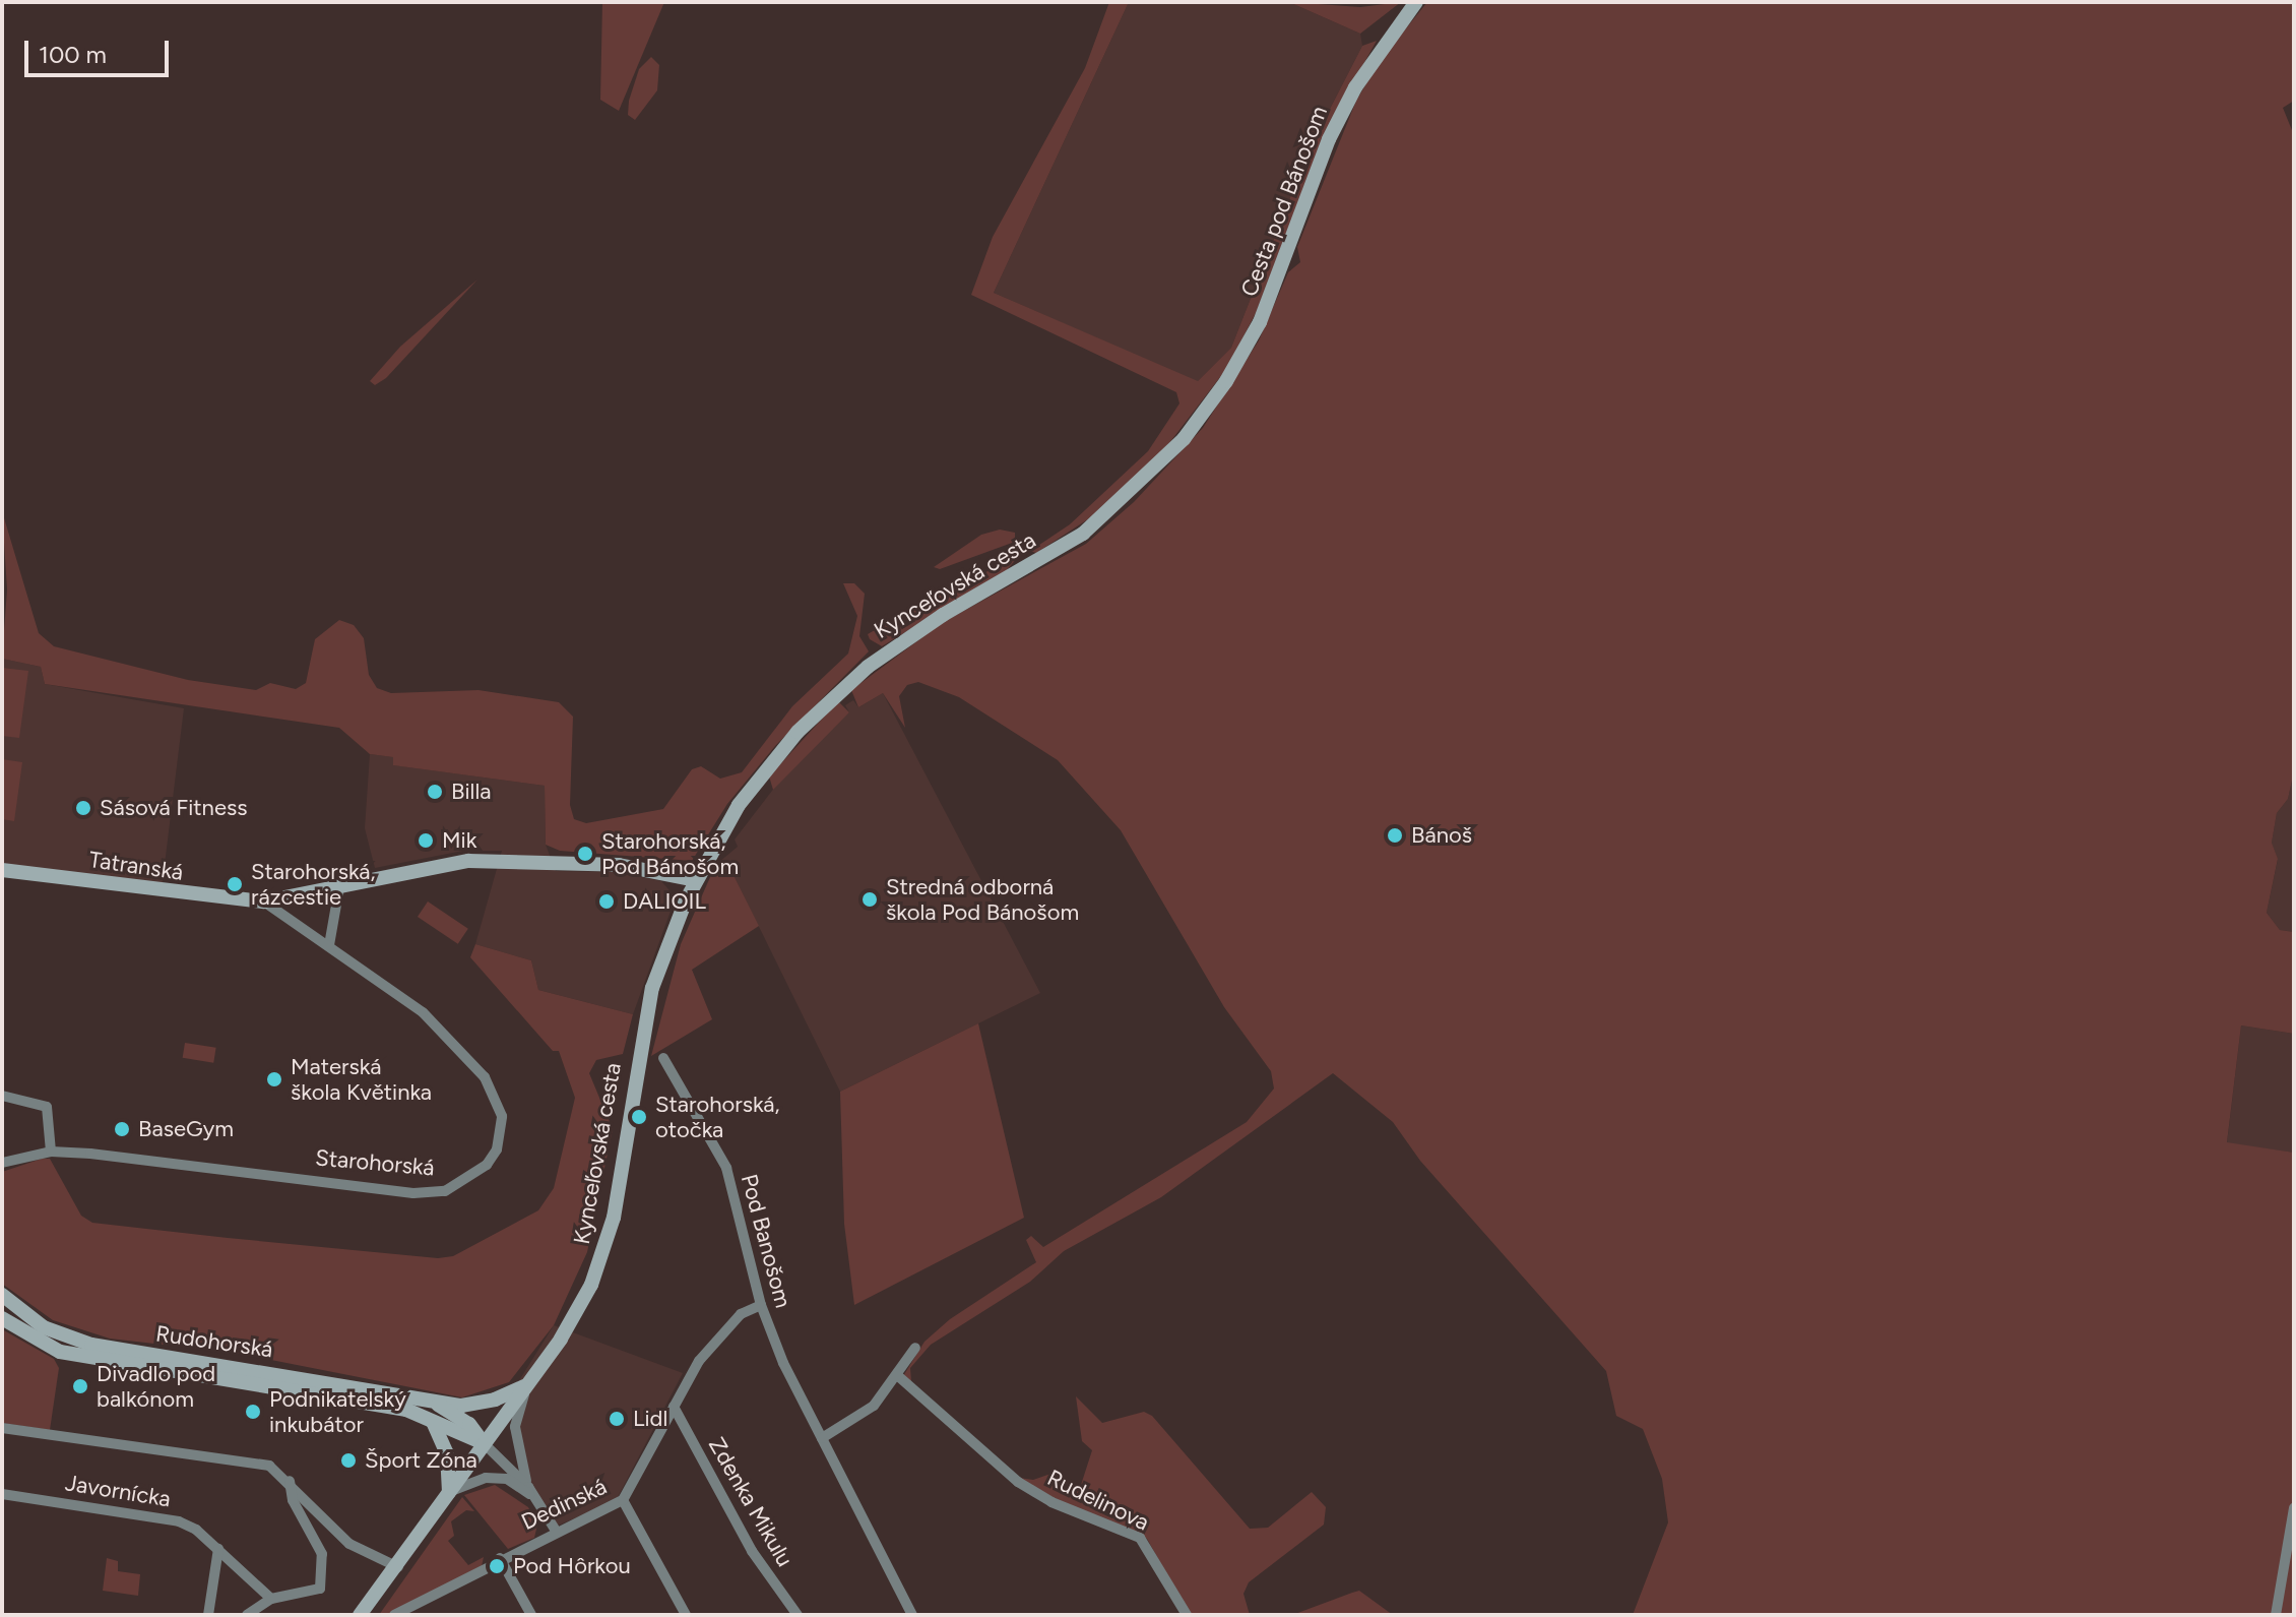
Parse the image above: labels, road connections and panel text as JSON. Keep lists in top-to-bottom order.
{
  "streets": {
    "street": [
      "Cesta pod Bánošom",
      "Kynceľovská cesta",
      "Tatranská",
      "Starohorská",
      "Pod Banošom",
      "Rudohorská",
      "Javornícka",
      "Rudelinova",
      "Zdenka Mikulu",
      "Dedinská"
    ]
  },
  "crossings": [
    ["Cesta pod Bánošom", "Kynceľovská cesta"],
    ["Kynceľovská cesta", "Rudohorská"],
    ["Tatranská", "Starohorská"],
    ["Pod Banošom", "Dedinská"],
    ["Zdenka Mikulu", "Dedinská"]
  ],
  "places": [
    "Billa",
    "Sásová Fitness",
    "Bánoš",
    "Mik",
    "Starohorská, Pod Bánošom",
    "Starohorská, rázcestie",
    "Stredná odborná škola Pod Bánošom",
    "DALIOIL",
    "Materská škola Květinka",
    "Starohorská, otočka",
    "BaseGym",
    "Divadlo pod balkónom",
    "Podnikatelský inkubátor",
    "Lidl",
    "Šport Zóna",
    "Pod Hôrkou"
  ],
  "scale_bar": "100 m"
}
